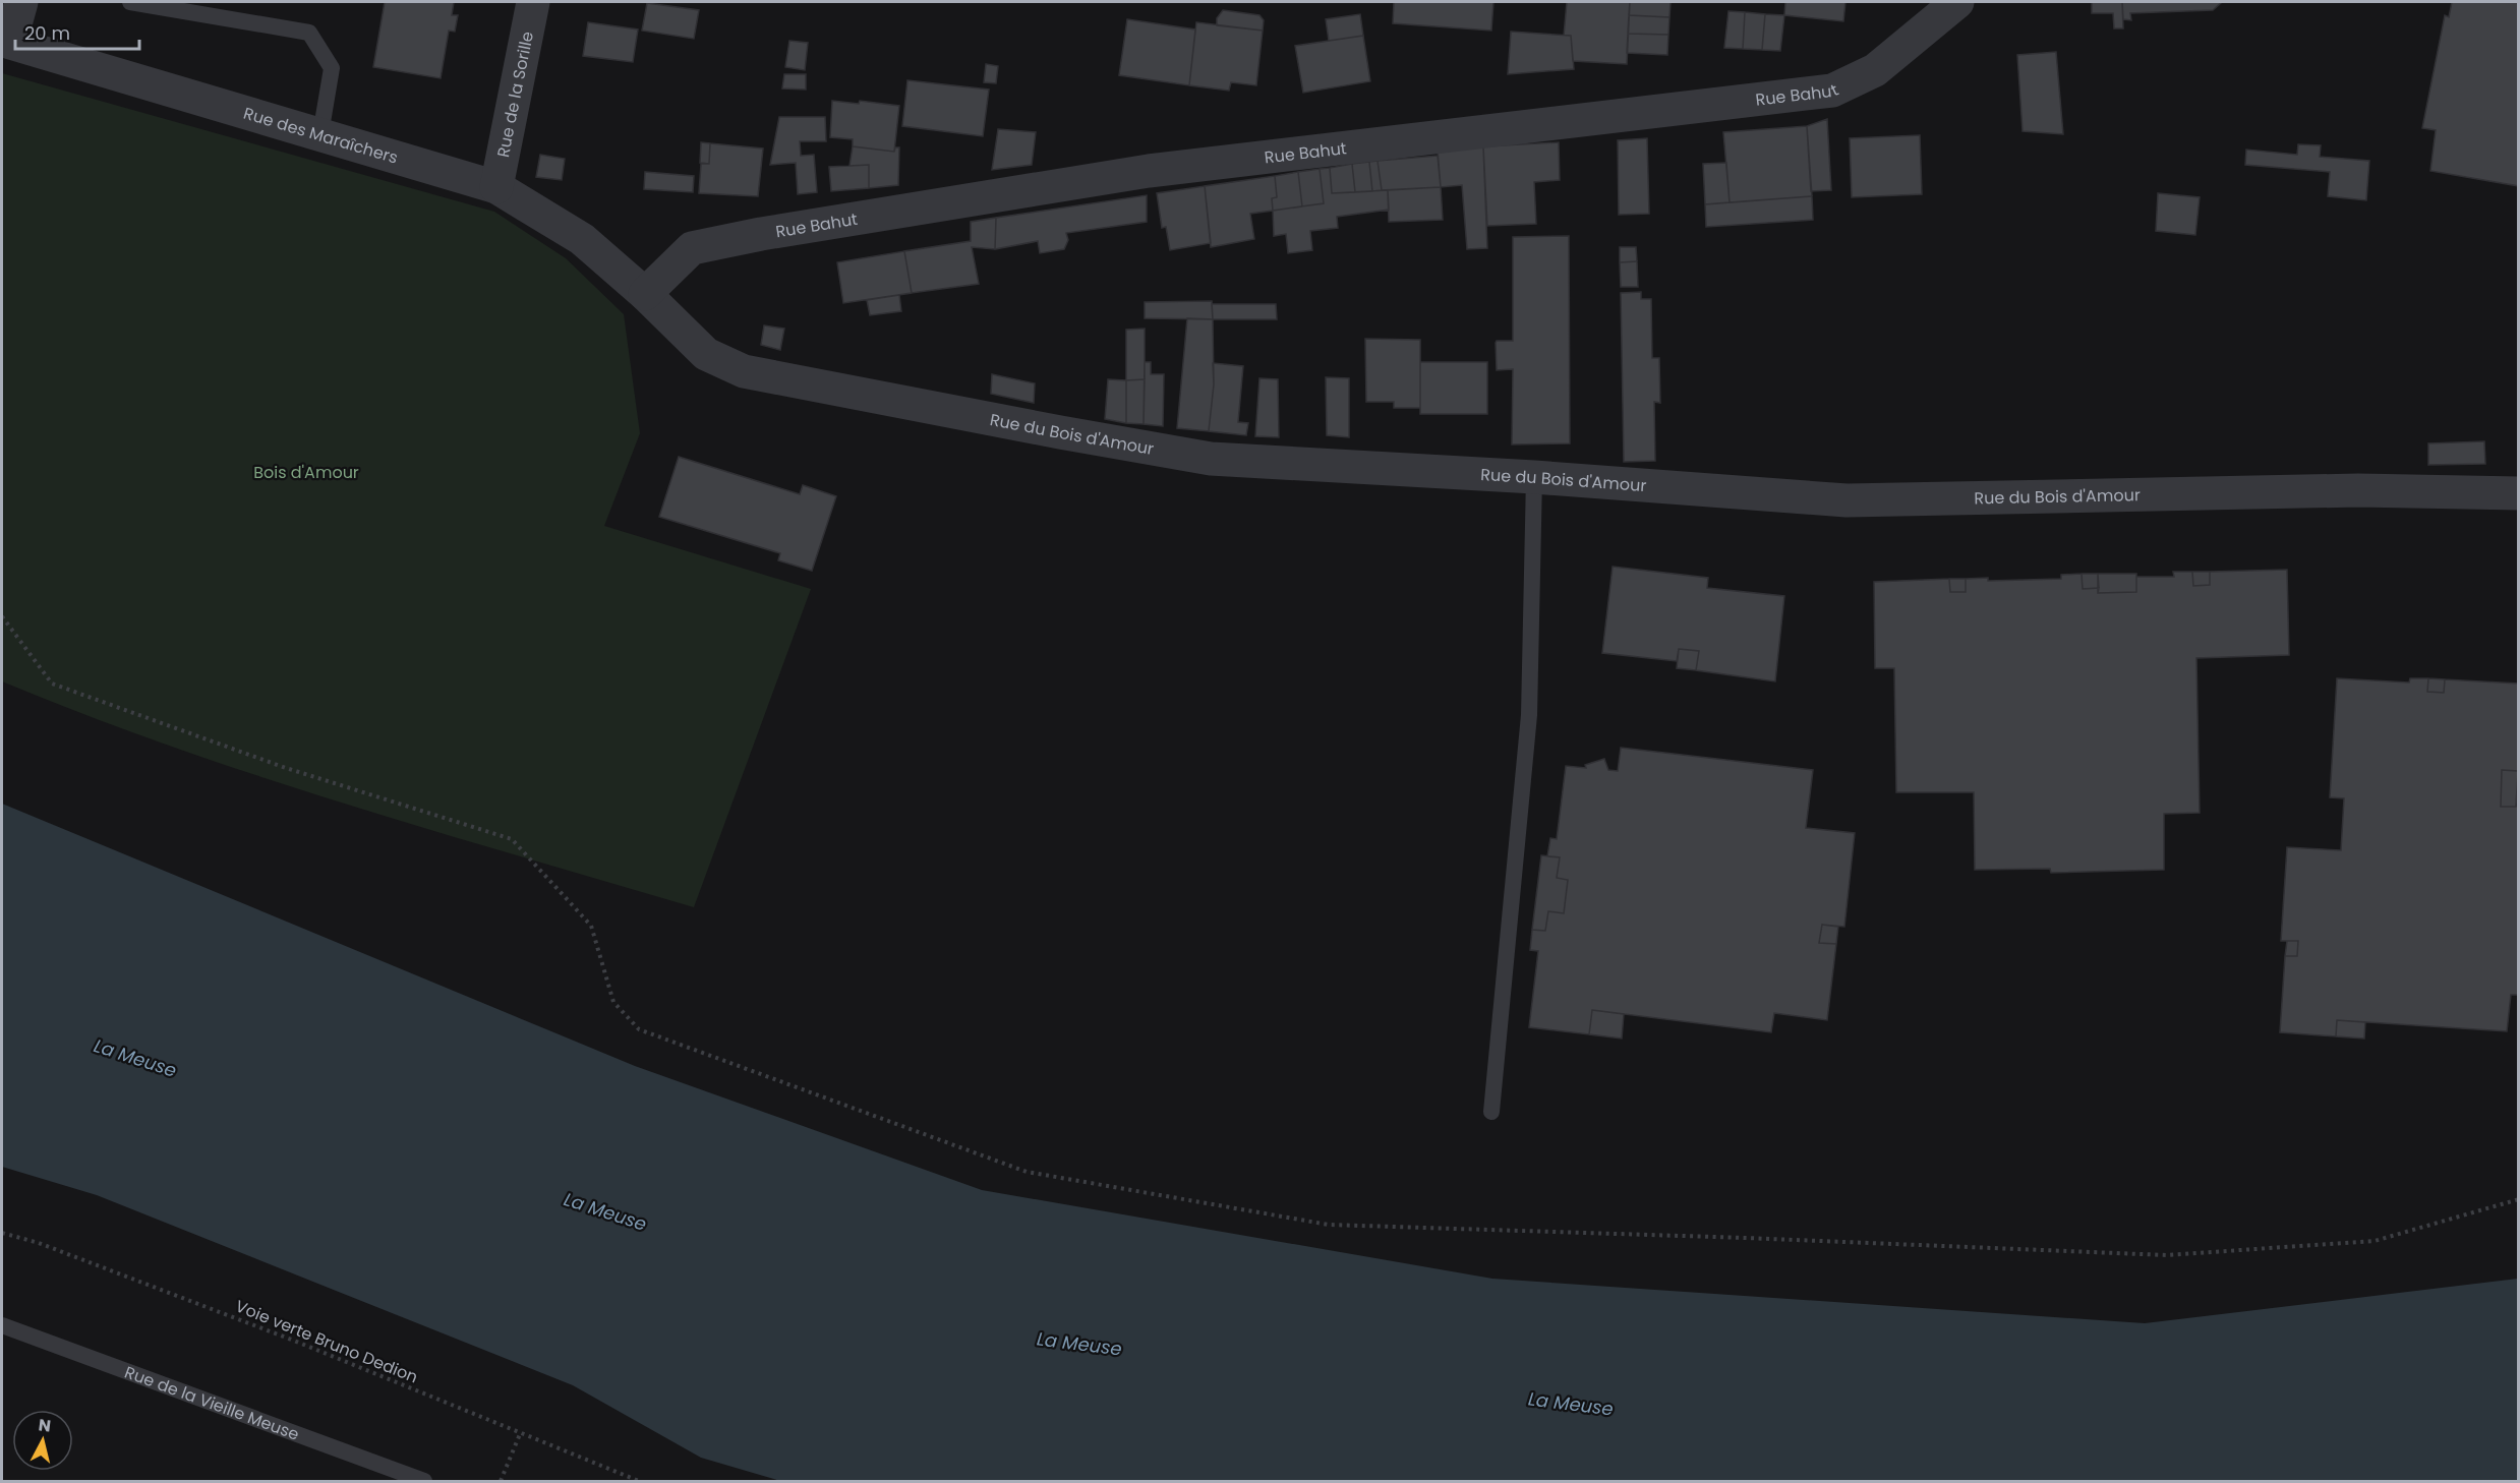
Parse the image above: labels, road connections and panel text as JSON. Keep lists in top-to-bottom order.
{
  "streets": {
    "street": [
      "Rue Bahut",
      "Rue de la Sorille",
      "Rue des Maraîchers",
      "Rue du Bois d'Amour"
    ],
    "lane": ["Rue de la Vieille Meuse"],
    "path": ["Voie verte Bruno Dedion"]
  },
  "crossings": [
    ["Rue Bahut", "Rue des Maraîchers"],
    ["Rue Bahut", "Rue du Bois d'Amour"],
    ["Rue de la Sorille", "Rue des Maraîchers"],
    ["Rue des Maraîchers", "Rue du Bois d'Amour"]
  ],
  "water": ["La Meuse"],
  "parks": ["Bois d'Amour"],
  "scale_bar": "20 m",
  "north": "top"
}
